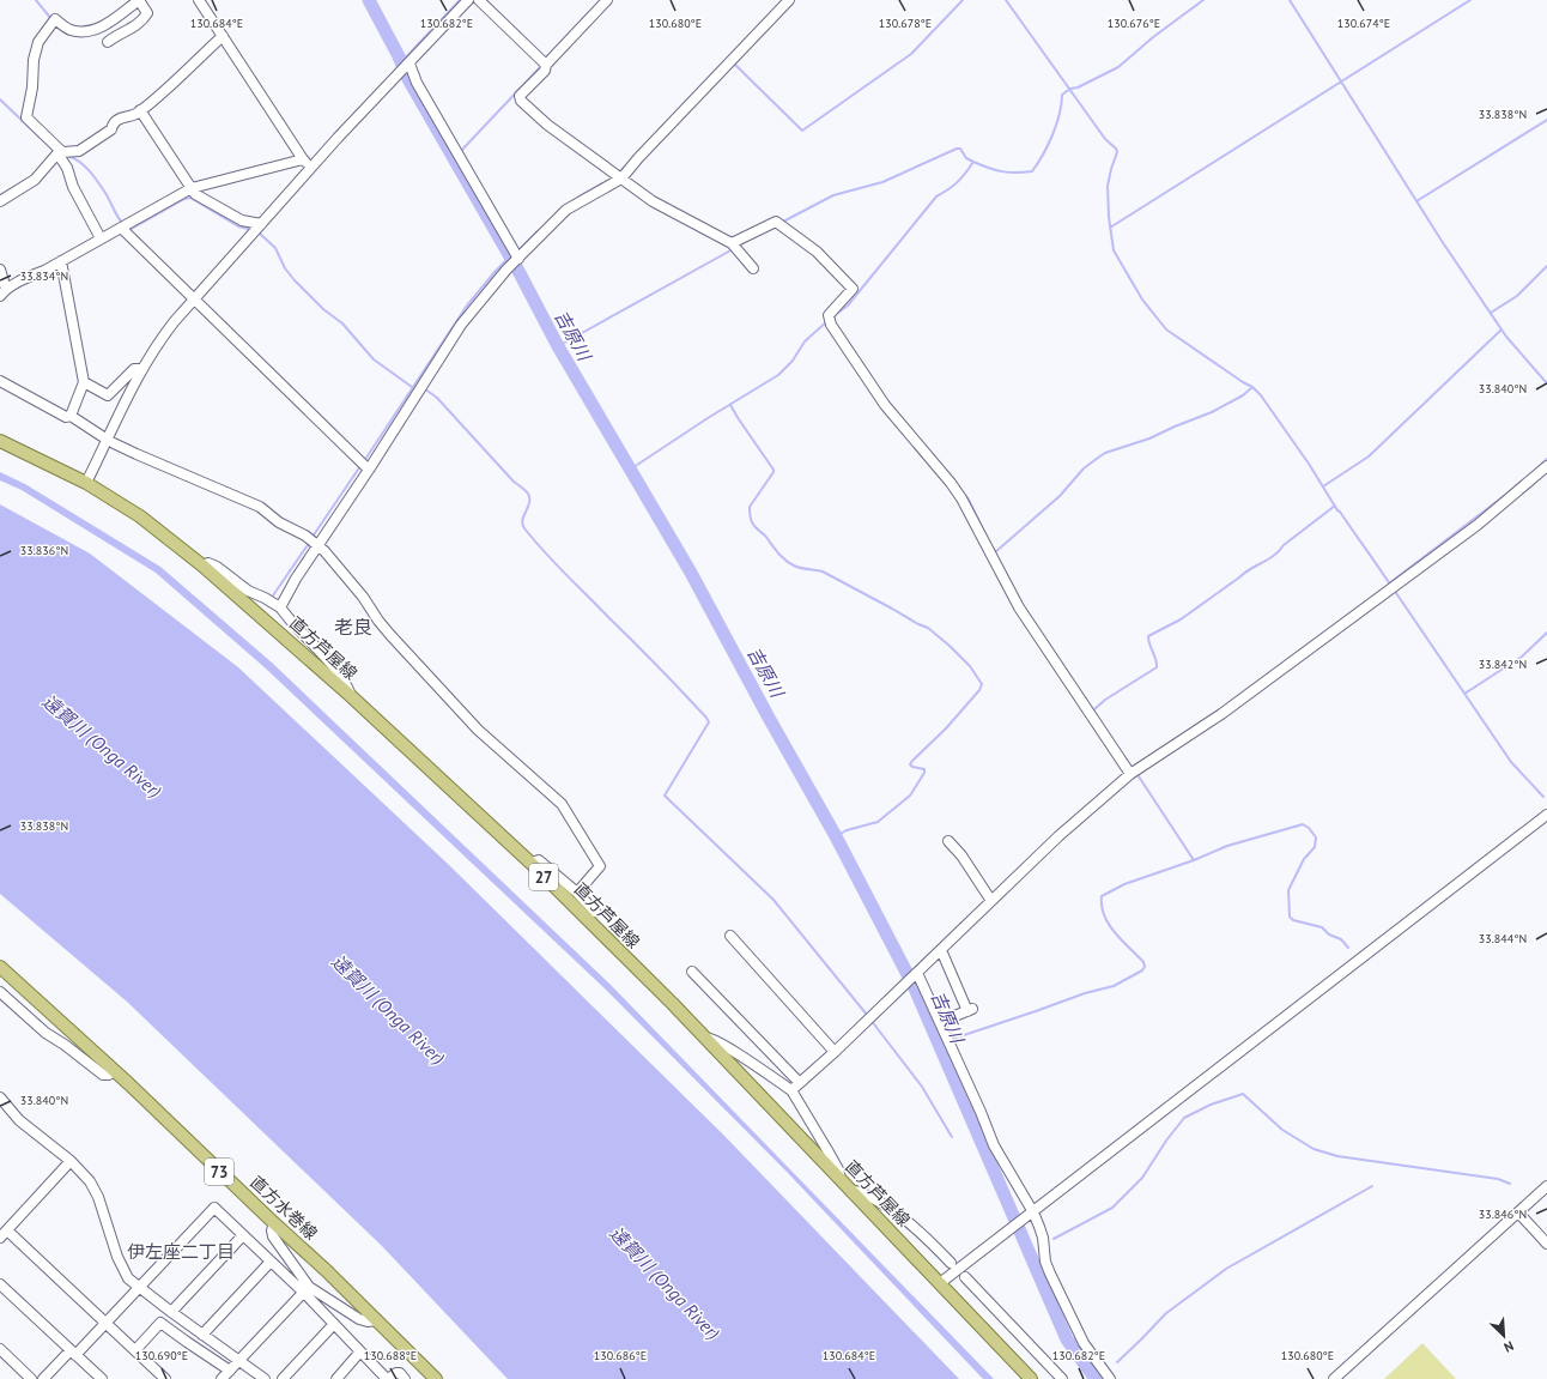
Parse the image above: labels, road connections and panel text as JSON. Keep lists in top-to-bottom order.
{
  "streets": {
    "main road": [
      "直方芦屋線",
      "27",
      "73",
      "直方水巻線"
    ]
  },
  "districts": ["老良", "伊左座二丁目"],
  "water": ["吉原川", "遠賀川 (Onga River)"],
  "north": "bottom right",
  "coordinates": [
    "130.684°E",
    "130.682°E",
    "130.680°E",
    "130.678°E",
    "130.676°E",
    "130.674°E",
    "33.838°N",
    "33.834°N",
    "33.840°N",
    "33.836°N",
    "33.842°N",
    "33.844°N",
    "33.846°N",
    "130.690°E",
    "130.688°E",
    "130.686°E"
  ]
}
